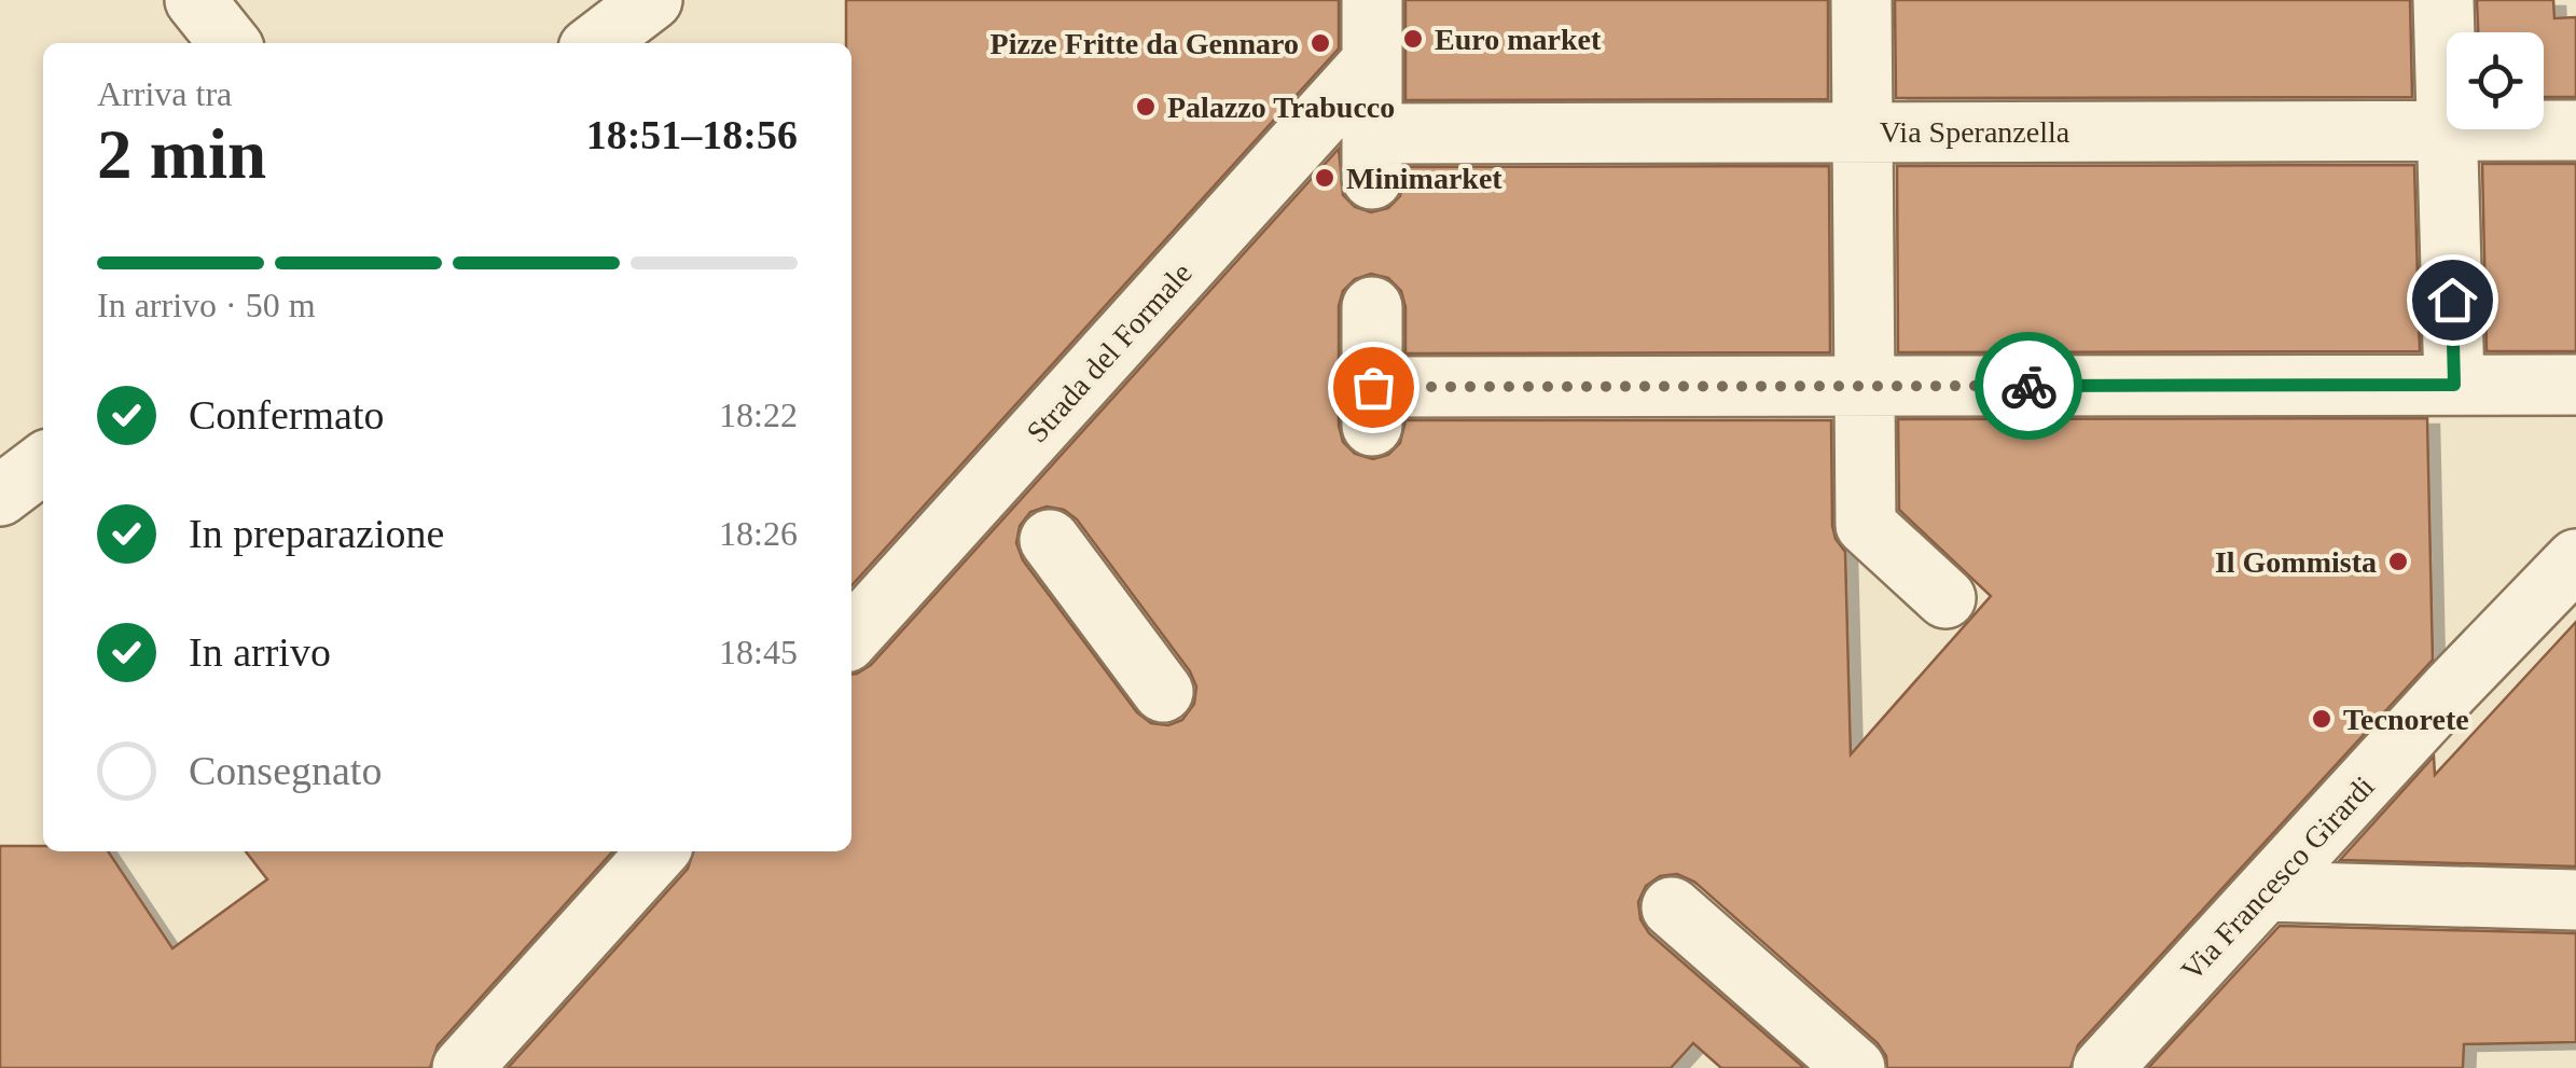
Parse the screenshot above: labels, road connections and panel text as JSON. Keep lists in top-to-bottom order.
{
  "streets": {
    "street": ["Via Speranzella", "Strada del Formale", "Via Francesco Girardi"]
  },
  "crossings": [
    ["Via Speranzella", "Strada del Formale"]
  ],
  "places": [
    "Euro market",
    "Pizze Fritte da Gennaro",
    "Palazzo Trabucco",
    "Minimarket",
    "Il Gommista",
    "Tecnorete"
  ],
  "page": {
    "heading": ["2 min", "Arriva tra", "18:51–18:56"],
    "bar": "In arrivo · 50 m",
    "list": [
      ["Confermato", "18:22"],
      ["In preparazione", "18:26"],
      ["In arrivo", "18:45"],
      "Consegnato"
    ]
  }
}
